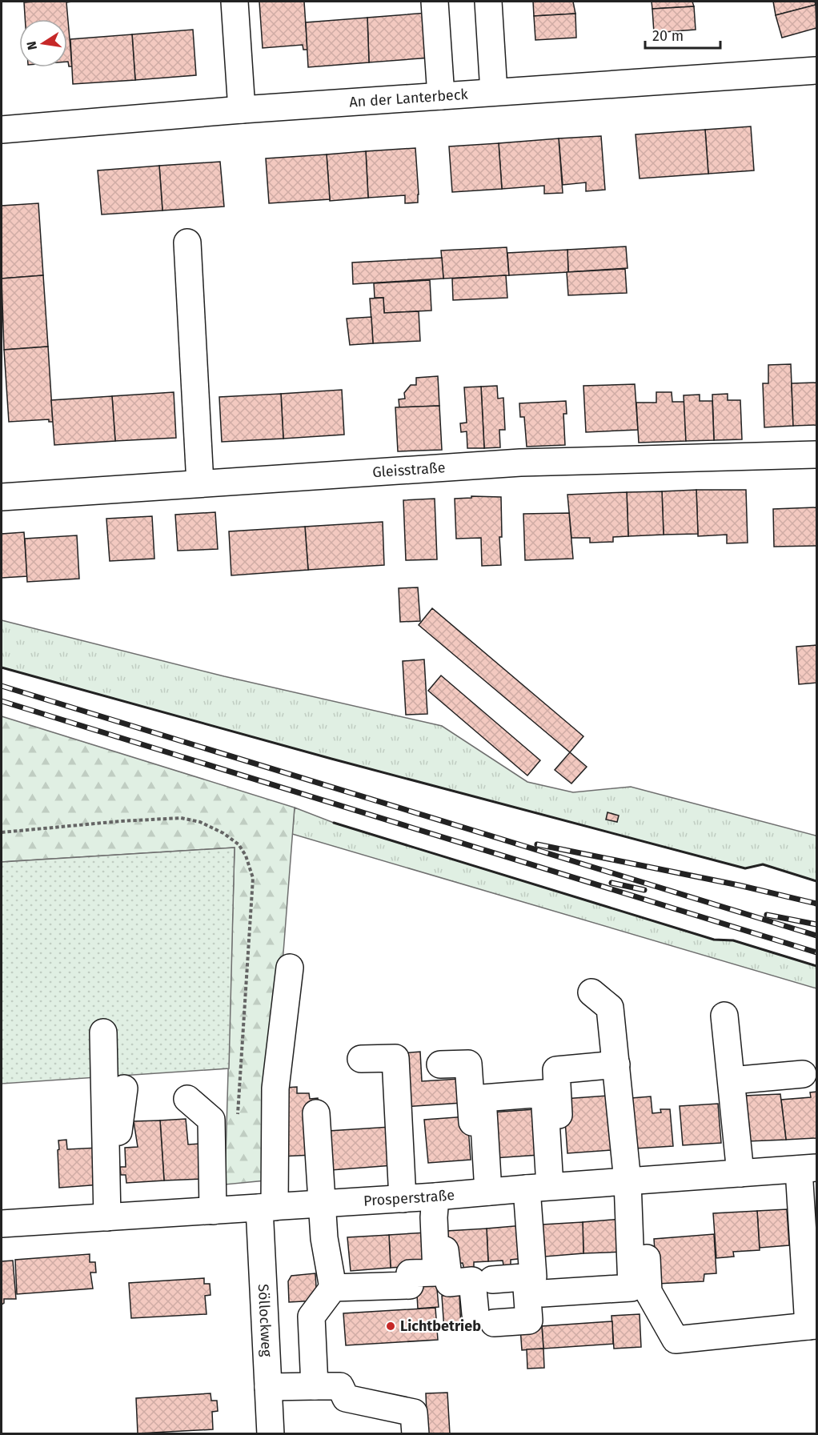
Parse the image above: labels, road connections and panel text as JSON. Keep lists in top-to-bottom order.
{
  "streets": {
    "street": [
      "An der Lanterbeck",
      "Gleisstraße",
      "Prosperstraße",
      "Söllockweg"
    ]
  },
  "crossings": [
    ["Prosperstraße", "Söllockweg"]
  ],
  "places": ["Lichtbetrieb"],
  "scale_bar": "20 m",
  "north": "left"
}
